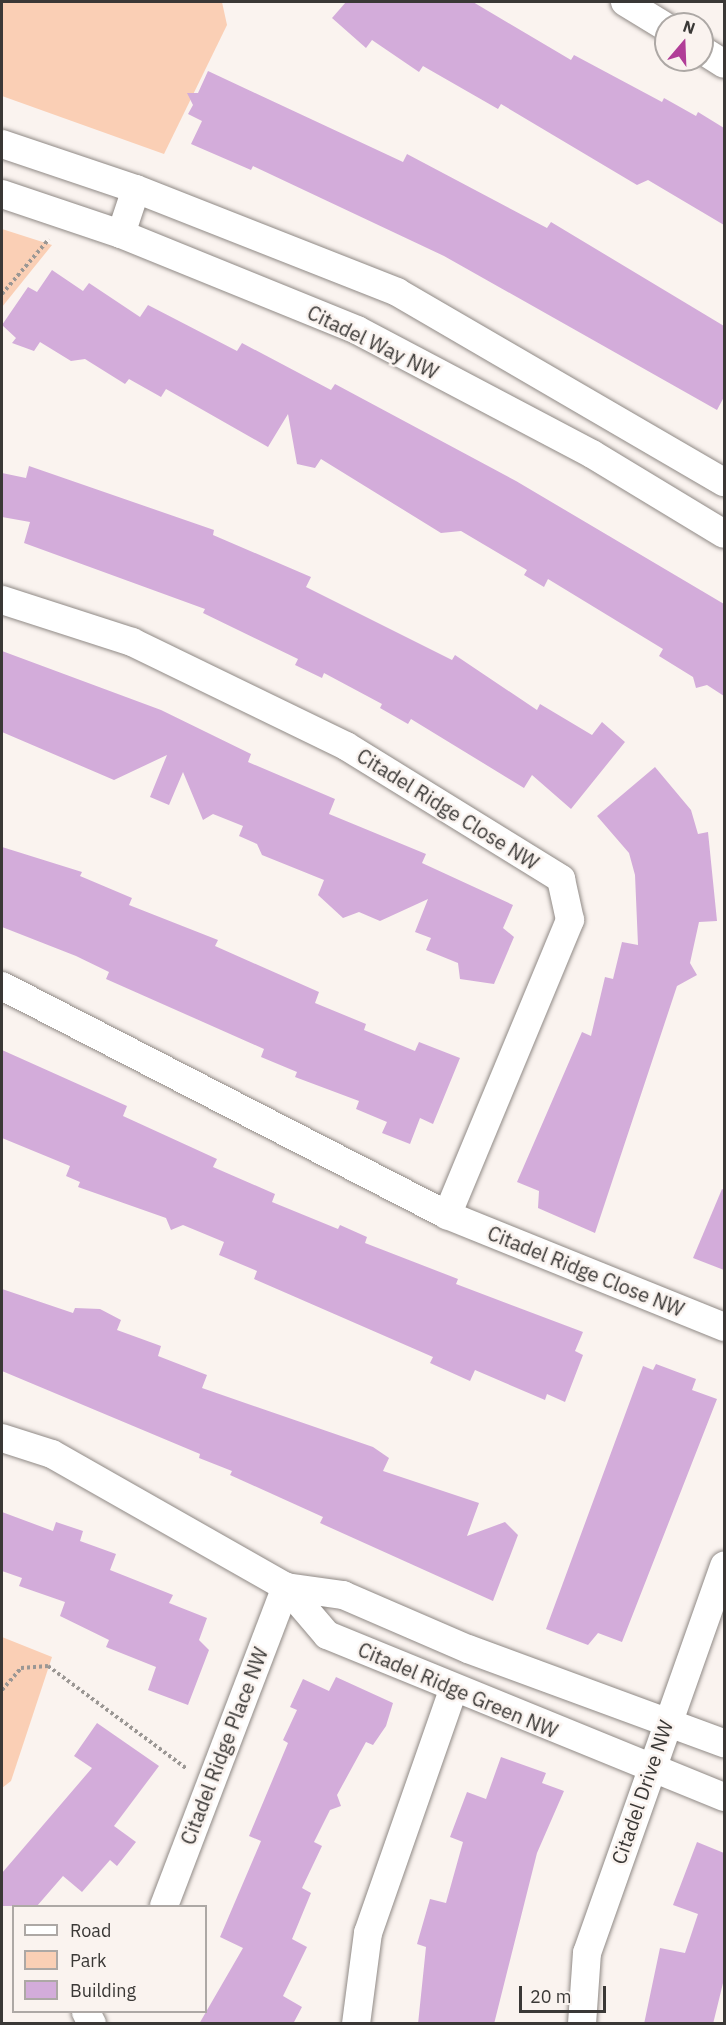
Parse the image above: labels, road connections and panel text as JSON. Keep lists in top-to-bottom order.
{
  "streets": {
    "street": [
      "Citadel Way NW",
      "Citadel Ridge Close NW",
      "Citadel Ridge Green NW",
      "Citadel Ridge Place NW",
      "Citadel Drive NW"
    ]
  },
  "crossings": [
    ["Citadel Ridge Green NW", "Citadel Ridge Place NW"],
    ["Citadel Ridge Green NW", "Citadel Drive NW"]
  ],
  "legend": ["Road", "Park", "Building"],
  "scale_bar": "20 m",
  "north": "top"
}
